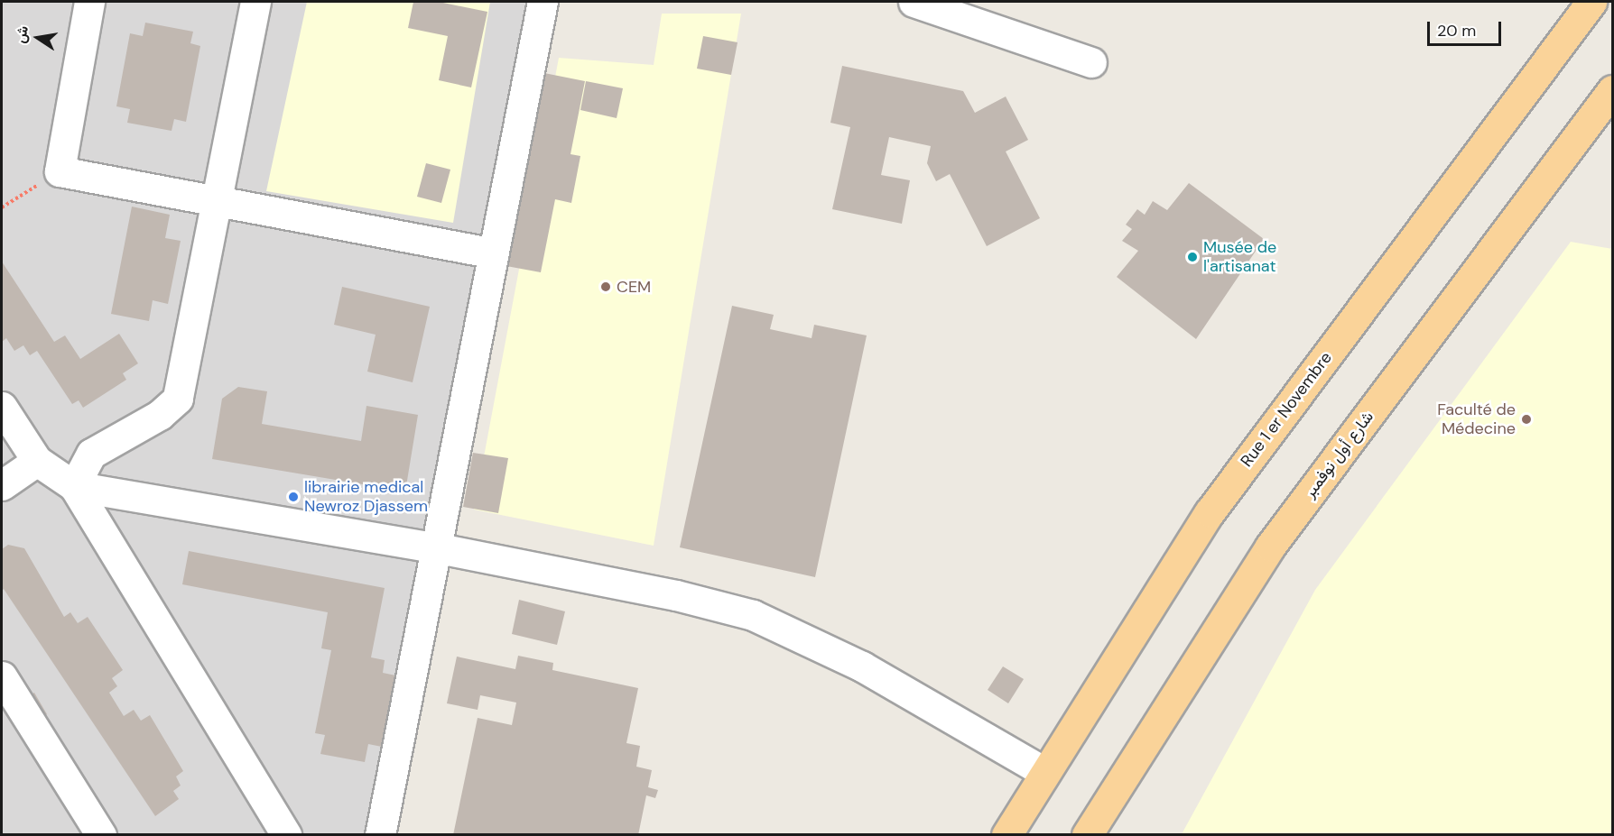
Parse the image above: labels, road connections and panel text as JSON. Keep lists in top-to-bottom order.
{
  "streets": {
    "main road": ["Rue 1 er Novembre", "شارع أول نوفمبر"]
  },
  "places": [
    "Musée de l'artisanat",
    "CEM",
    "Faculté de Médecine",
    "librairie medical Newroz Djassem"
  ],
  "scale_bar": "20 m",
  "north": "left"
}
